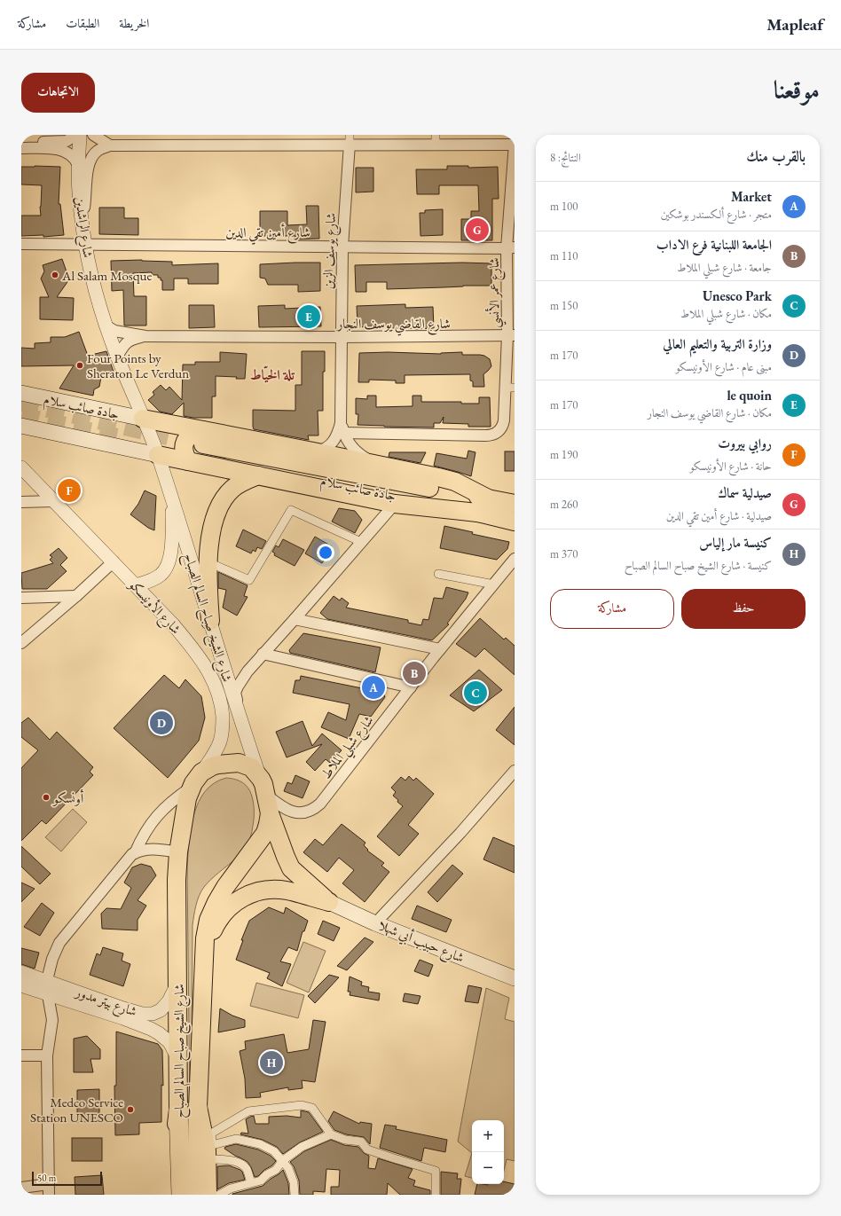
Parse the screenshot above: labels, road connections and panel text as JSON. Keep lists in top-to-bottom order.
{
  "streets": {
    "highway": ["جادة صائب سلام", "شارع الشيخ صباح السالم الصباح"],
    "main road": ["شارع حبيب أبي شهلا"],
    "street": [
      "شارع الراشدين",
      "شارع أمين تقي الدين",
      "شارع يوسف الزين",
      "شارع عمر الأنسي",
      "شارع القاضي يوسف النجار",
      "شارع الأونيسكو",
      "شارع شبلي الملاط",
      "شارع بيتر مدور"
    ]
  },
  "crossings": [
    ["شارع الراشدين", "شارع أمين تقي الدين"],
    ["شارع الراشدين", "شارع القاضي يوسف النجار"],
    ["شارع الراشدين", "جادة صائب سلام"],
    ["شارع الراشدين", "شارع الشيخ صباح السالم الصباح"],
    ["شارع أمين تقي الدين", "شارع يوسف الزين"],
    ["شارع أمين تقي الدين", "شارع عمر الأنسي"],
    ["شارع يوسف الزين", "شارع عمر الأنسي"],
    ["شارع يوسف الزين", "شارع القاضي يوسف النجار"],
    ["شارع عمر الأنسي", "شارع القاضي يوسف النجار"],
    ["شارع الشيخ صباح السالم الصباح", "شارع شبلي الملاط"],
    ["شارع الشيخ صباح السالم الصباح", "شارع بيتر مدور"]
  ],
  "districts": ["تلة الخيّاط"],
  "places": [
    "Al Salam Mosque",
    "Four Points by Sheraton Le Verdun",
    "أونسكو",
    "Medco Service Station UNESCO"
  ],
  "scale_bar": "50 m",
  "page": {
    "header": "Mapleaf",
    "nav": ["الخريطة", "الطبقات", "مشاركة"],
    "title": "موقعنا",
    "buttons": [
      "الاتجاهات",
      ["حفظ", "مشاركة"]
    ],
    "heading": ["بالقرب منك", "النتائج: 8"],
    "list": [
      {
        "mark": "A",
        "name": "Market",
        "note": "متجر · شارع ألكسندر بوشكين",
        "value": "100 m"
      },
      {
        "mark": "B",
        "name": "الجامعة اللبنانية فرع الاداب",
        "note": "جامعة · شارع شبلي الملاط",
        "value": "110 m"
      },
      {
        "mark": "C",
        "name": "Unesco Park",
        "note": "مكان · شارع شبلي الملاط",
        "value": "150 m"
      },
      {
        "mark": "D",
        "name": "وزارة التربية والتعليم العالي",
        "note": "مبنى عام · شارع الأونيسكو",
        "value": "170 m"
      },
      {
        "mark": "E",
        "name": "le quoin",
        "note": "مكان · شارع القاضي يوسف النجار",
        "value": "170 m"
      },
      {
        "mark": "F",
        "name": "روابي بيروت",
        "note": "حانة · شارع الأونيسكو",
        "value": "190 m"
      },
      {
        "mark": "G",
        "name": "صيدلية سماك",
        "note": "صيدلية · شارع أمين تقي الدين",
        "value": "260 m"
      },
      {
        "mark": "H",
        "name": "كنيسة مار إلياس",
        "note": "كنيسة · شارع الشيخ صباح السالم الصباح",
        "value": "370 m"
      }
    ],
    "pins": [
      "G",
      "E",
      "F",
      "B",
      "A",
      "C",
      "D",
      "H"
    ],
    "map_buttons": ["+", "−"],
    "scale": "50 m"
  }
}
